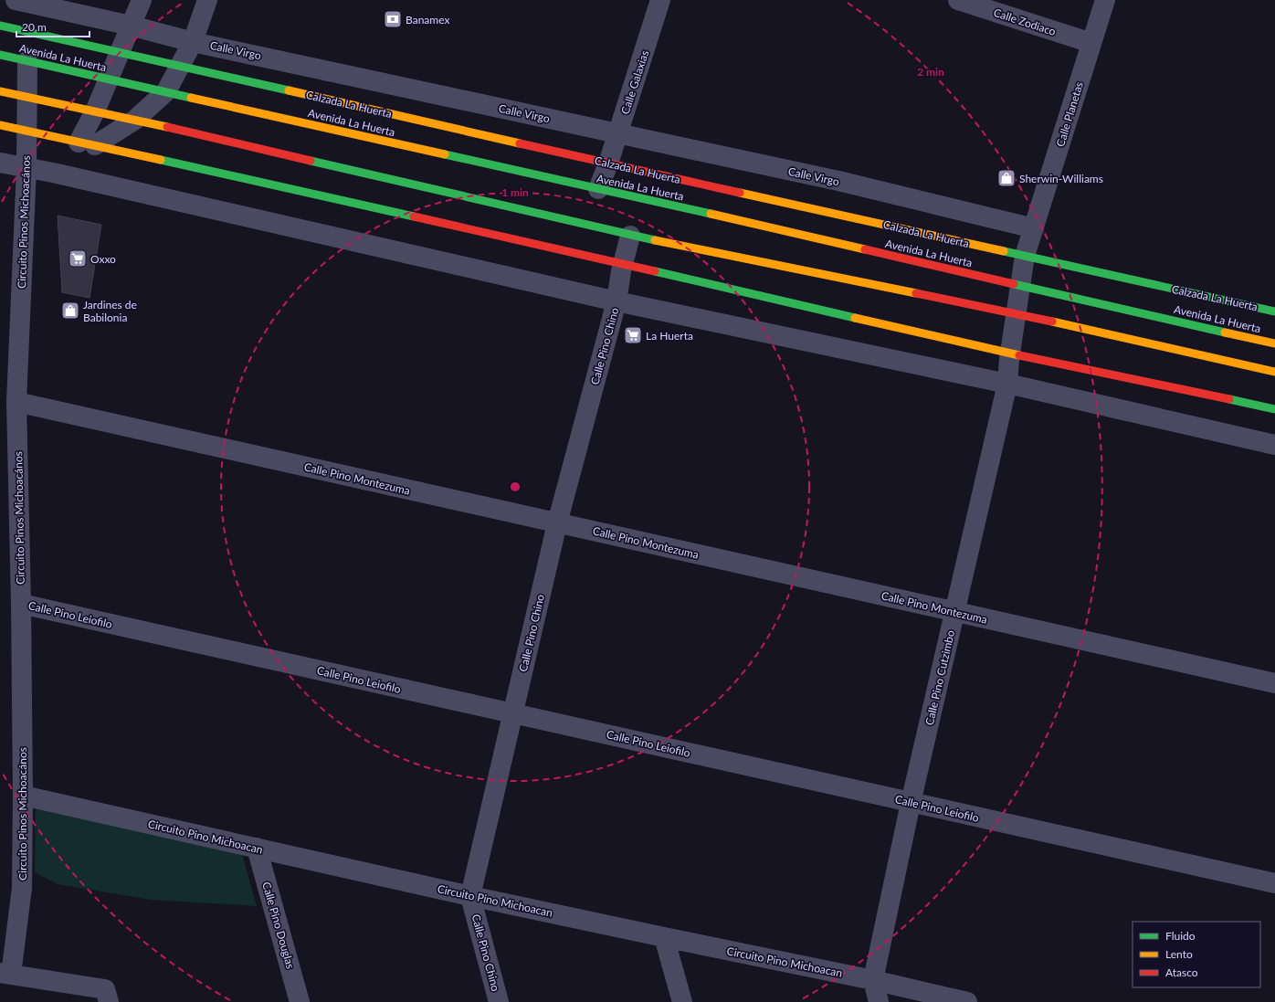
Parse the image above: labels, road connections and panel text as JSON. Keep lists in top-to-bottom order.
{
  "streets": {
    "main road": ["Avenida La Huerta", "Calzada La Huerta"],
    "street": [
      "Calle Zodiaco",
      "Calle Virgo",
      "Calle Galaxias",
      "Calle Planetas",
      "Circuito Pinos Michoacános",
      "Calle Pino Chino",
      "Calle Pino Montezuma",
      "Calle Pino Leiofilo",
      "Calle Pino Cutzimbo",
      "Circuito Pino Michoacan",
      "Calle Pino Douglas"
    ]
  },
  "crossings": [
    ["Calle Zodiaco", "Calle Planetas"],
    ["Calle Virgo", "Calle Galaxias"],
    ["Calle Virgo", "Calle Planetas"],
    ["Avenida La Huerta", "Calle Galaxias"],
    ["Avenida La Huerta", "Calle Planetas"],
    ["Avenida La Huerta", "Circuito Pinos Michoacános"],
    ["Avenida La Huerta", "Calle Pino Cutzimbo"],
    ["Calle Galaxias", "Calzada La Huerta"],
    ["Calzada La Huerta", "Calle Planetas"],
    ["Calle Planetas", "Calle Pino Cutzimbo"],
    ["Circuito Pinos Michoacános", "Calle Pino Montezuma"],
    ["Circuito Pinos Michoacános", "Calle Pino Leiofilo"],
    ["Circuito Pinos Michoacános", "Circuito Pino Michoacan"],
    ["Calle Pino Chino", "Calle Pino Montezuma"],
    ["Calle Pino Chino", "Calle Pino Leiofilo"],
    ["Calle Pino Chino", "Circuito Pino Michoacan"],
    ["Calle Pino Montezuma", "Calle Pino Cutzimbo"],
    ["Calle Pino Leiofilo", "Calle Pino Cutzimbo"],
    ["Calle Pino Cutzimbo", "Circuito Pino Michoacan"],
    ["Circuito Pino Michoacan", "Calle Pino Douglas"]
  ],
  "places": {
    "bank": ["Banamex"],
    "shop": ["Sherwin-Williams", "Jardines de Babilonia"],
    "supermarket": ["Oxxo", "La Huerta"]
  },
  "legend": ["Fluido", "Lento", "Atasco"],
  "scale_bar": "20 m",
  "rings": ["2 min", "1 min"]
}
